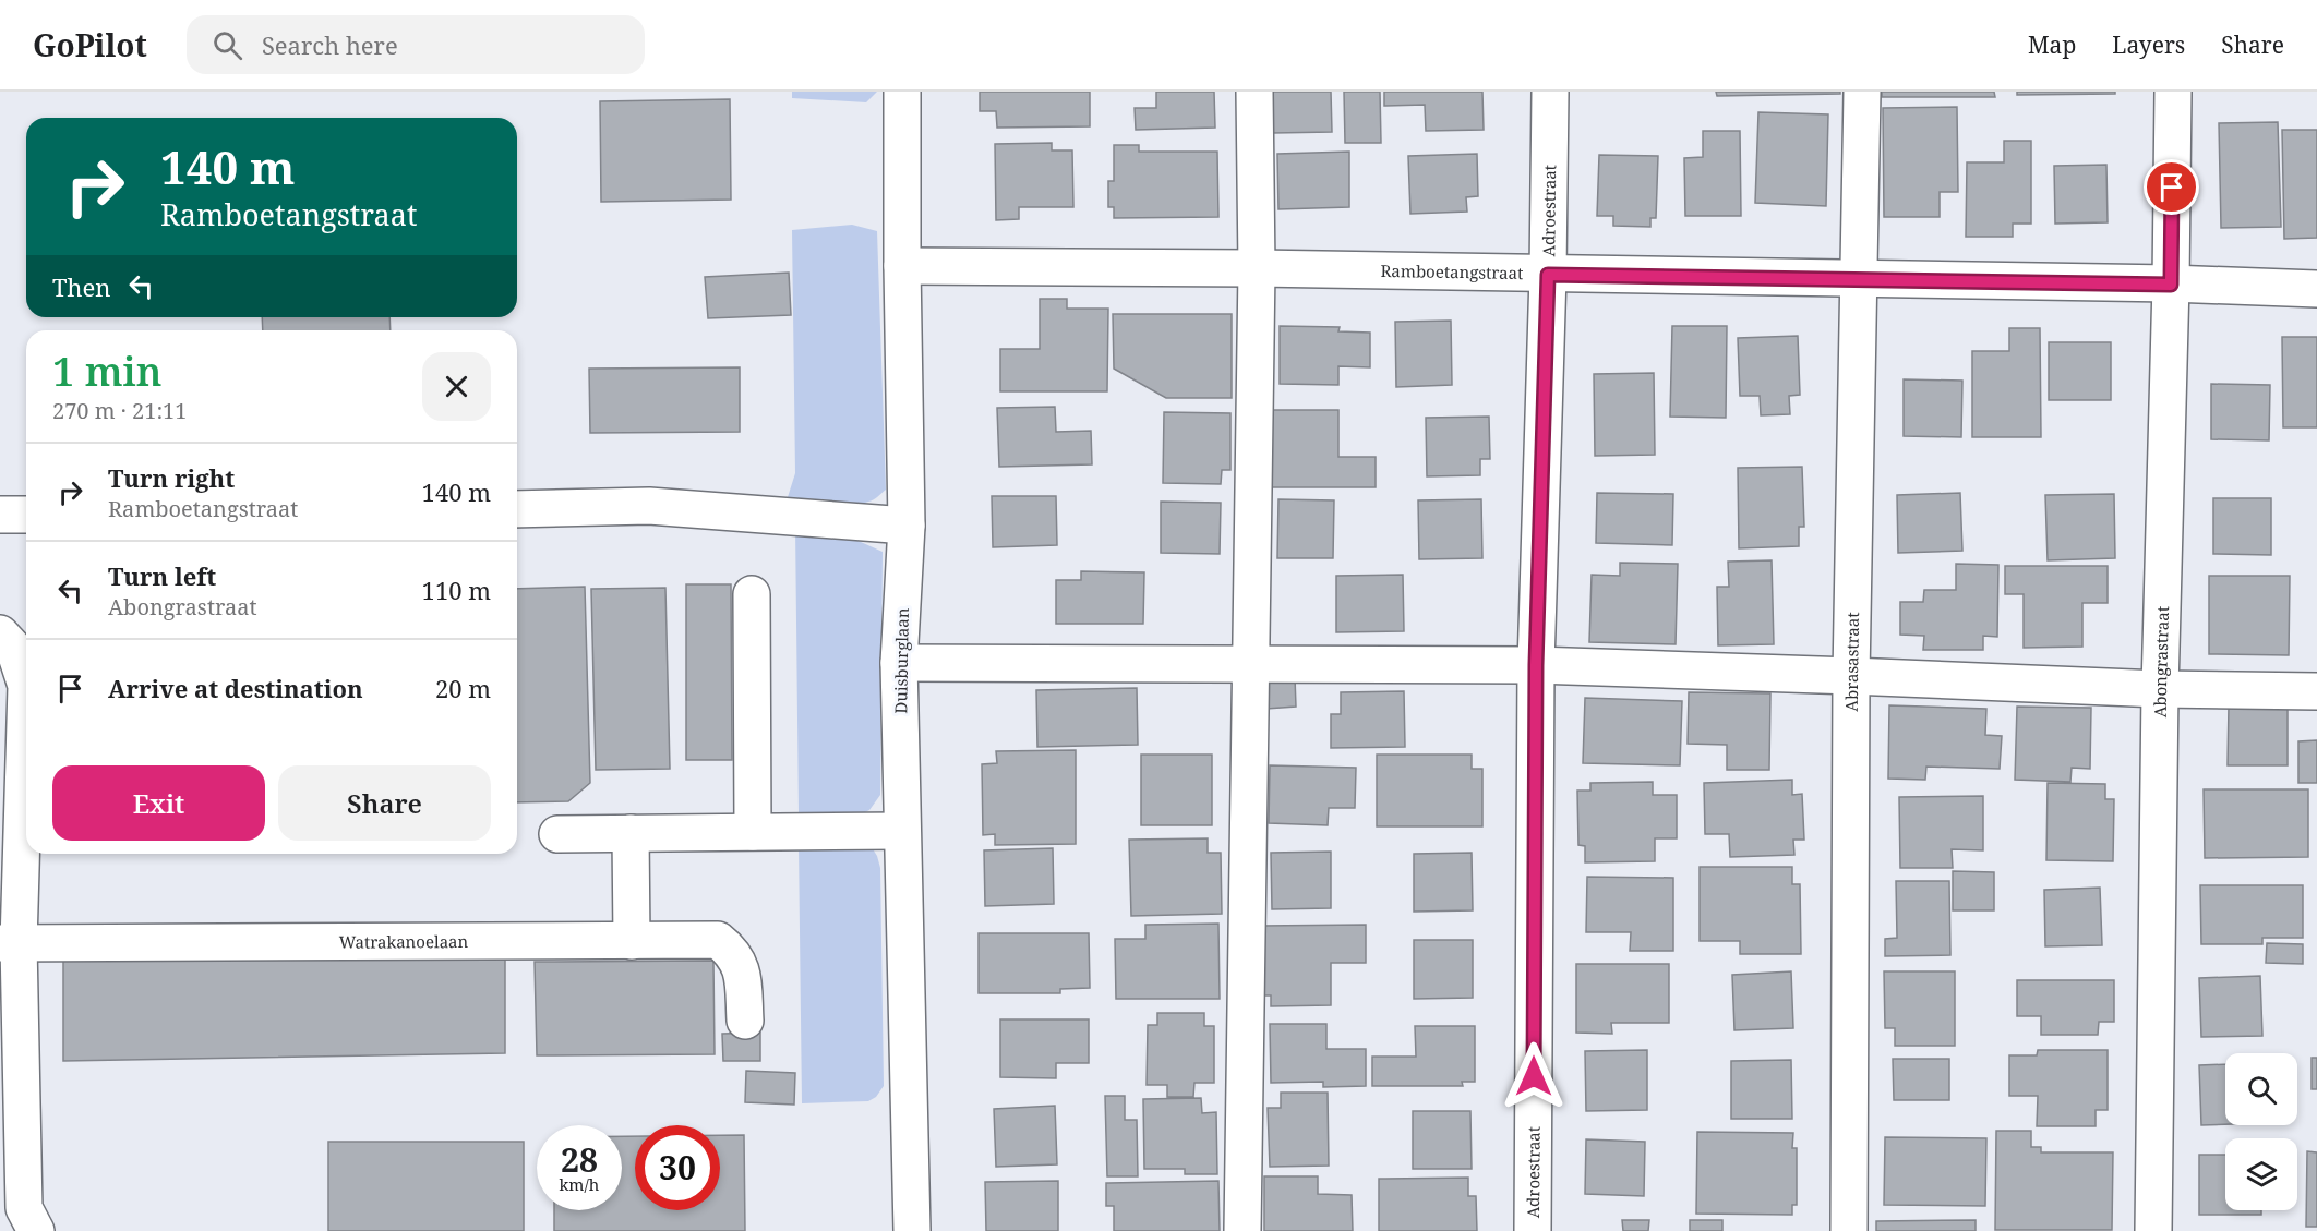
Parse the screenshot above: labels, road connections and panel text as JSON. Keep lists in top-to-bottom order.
{
  "streets": {
    "street": [
      "Adroestraat",
      "Ramboetangstraat",
      "Duisburglaan",
      "Abrasastraat",
      "Abongrastraat",
      "Watrakanoelaan"
    ]
  },
  "crossings": [
    ["Adroestraat", "Ramboetangstraat"],
    ["Ramboetangstraat", "Duisburglaan"],
    ["Ramboetangstraat", "Abrasastraat"],
    ["Ramboetangstraat", "Abongrastraat"]
  ],
  "page": {
    "header": "GoPilot",
    "search": "Search here",
    "nav": ["Map", "Layers", "Share"],
    "turn": ["140 m", "Ramboetangstraat"],
    "then": "Then",
    "heading": ["1 min", "270 m · 21:11"],
    "list": [
      {
        "name": "Turn right",
        "note": "Ramboetangstraat",
        "value": "140 m"
      },
      {
        "name": "Turn left",
        "note": "Abongrastraat",
        "value": "110 m"
      },
      {
        "name": "Arrive at destination",
        "value": "20 m"
      }
    ],
    "buttons": ["Exit", "Share"],
    "speed": "28 km/h",
    "limit": "30"
  }
}
